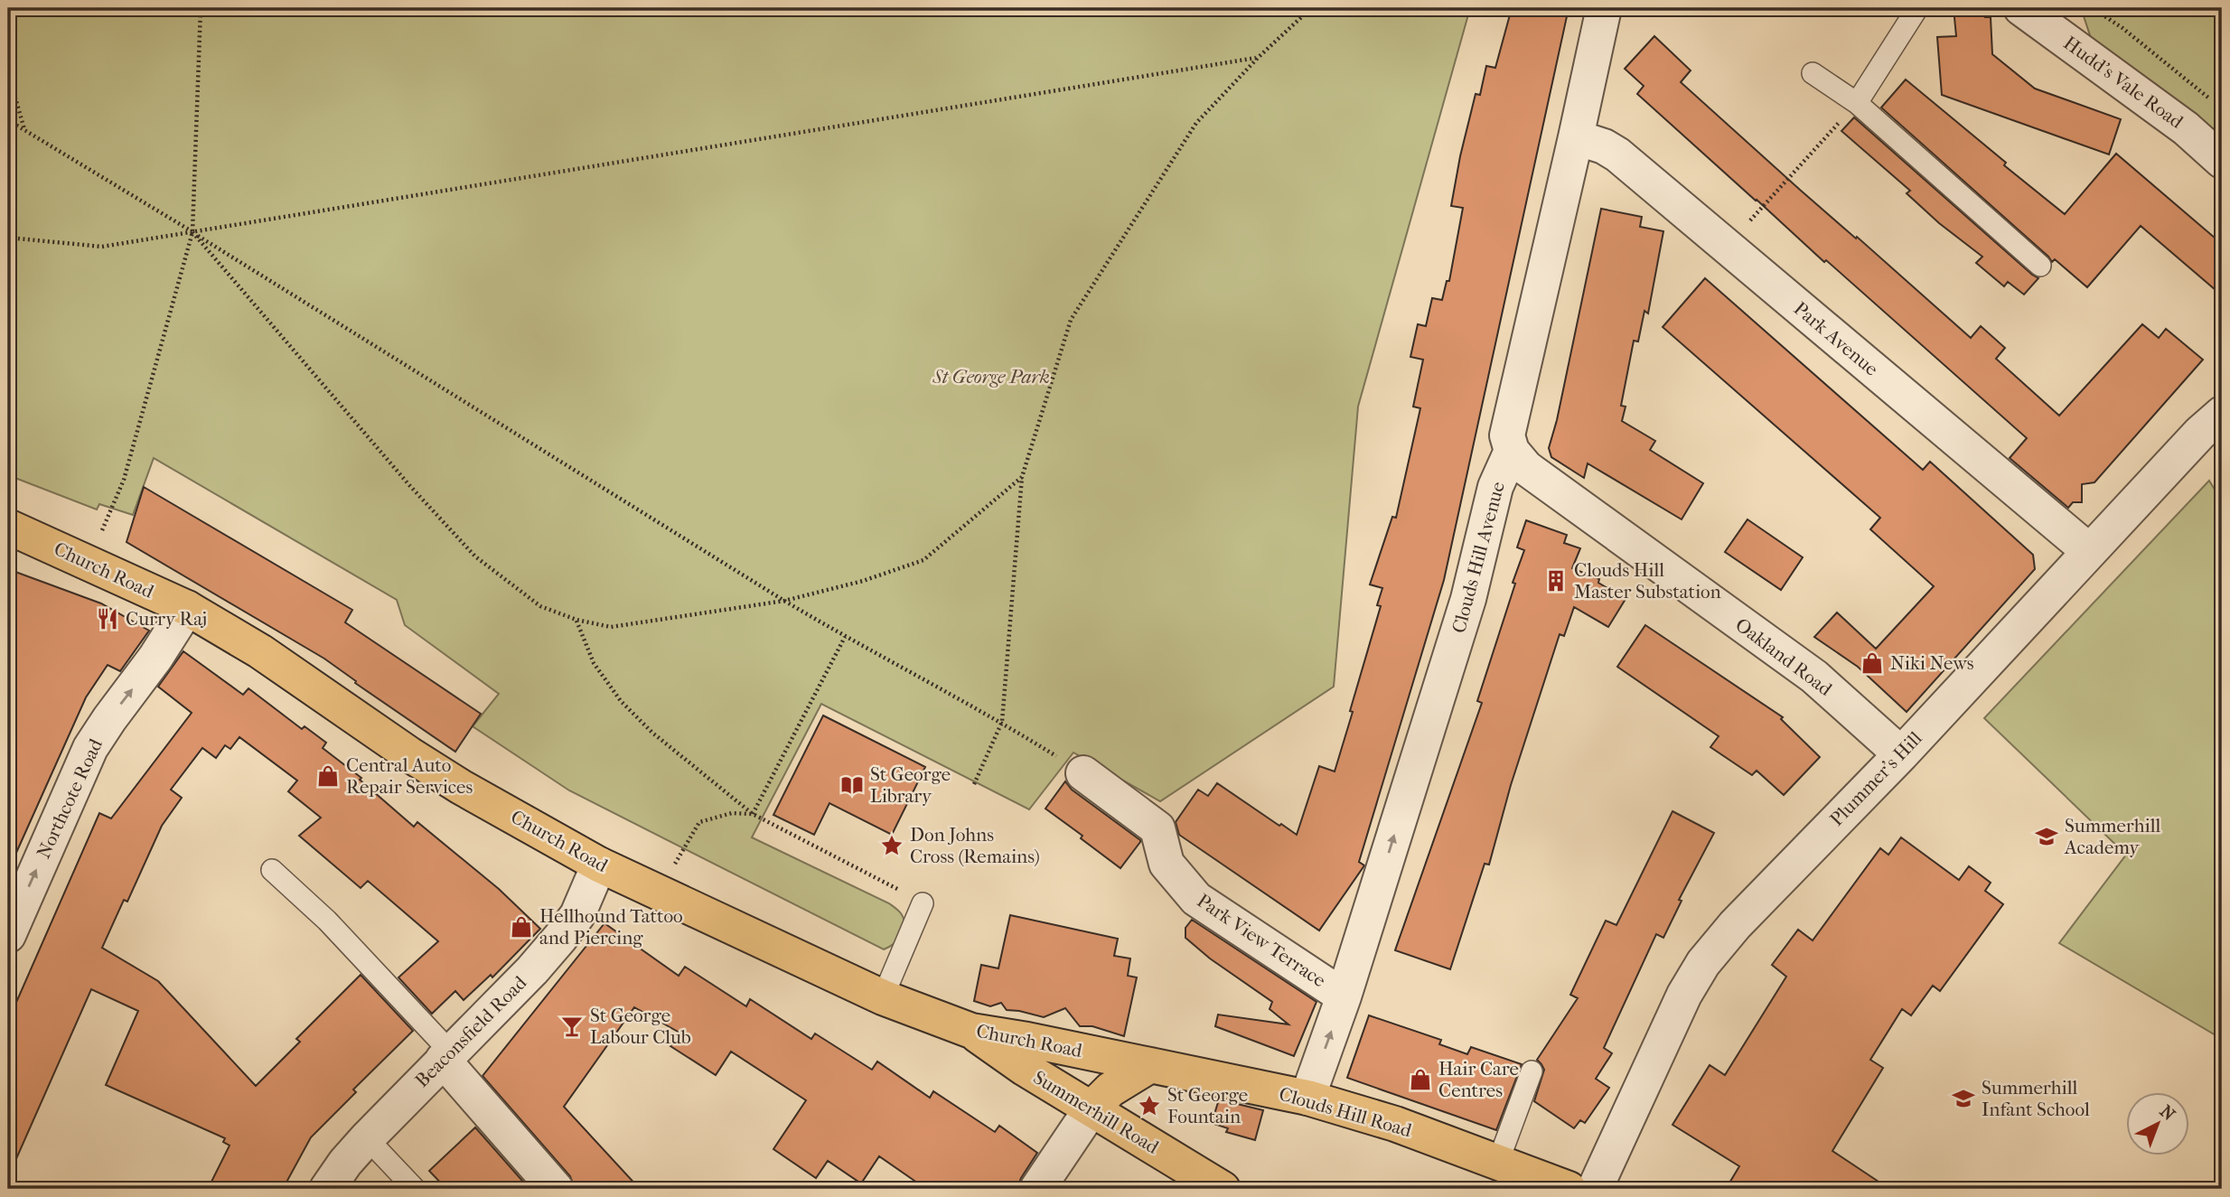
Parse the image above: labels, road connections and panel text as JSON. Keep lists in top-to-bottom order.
{
  "streets": {
    "main road": ["Church Road", "Summerhill Road", "Clouds Hill Road"],
    "street": [
      "Hudd's Vale Road",
      "Park Avenue",
      "Clouds Hill Avenue",
      "Oakland Road",
      "Plummer's Hill",
      "Northcote Road",
      "Park View Terrace",
      "Beaconsfield Road"
    ]
  },
  "crossings": [
    ["Park Avenue", "Clouds Hill Avenue"],
    ["Park Avenue", "Plummer's Hill"],
    ["Clouds Hill Avenue", "Oakland Road"],
    ["Clouds Hill Avenue", "Park View Terrace"],
    ["Clouds Hill Avenue", "Clouds Hill Road"],
    ["Church Road", "Northcote Road"],
    ["Church Road", "Beaconsfield Road"],
    ["Church Road", "Summerhill Road"],
    ["Church Road", "Clouds Hill Road"],
    ["Oakland Road", "Plummer's Hill"]
  ],
  "one_way": ["Clouds Hill Avenue", "Northcote Road"],
  "parks": ["St George Park"],
  "places": {
    "building": ["Clouds Hill Master Substation"],
    "restaurant": ["Curry Raj"],
    "shop": [
      "Niki News",
      "Central Auto Repair Services",
      "Hellhound Tattoo and Piercing",
      "Hair Care Centres"
    ],
    "library": ["St George Library"],
    "school or university": ["Summerhill Academy", "Summerhill Infant School"],
    "place": ["Don Johns Cross (Remains)", "St George Fountain"],
    "bar": ["St George Labour Club"]
  },
  "north": "top right"
}
